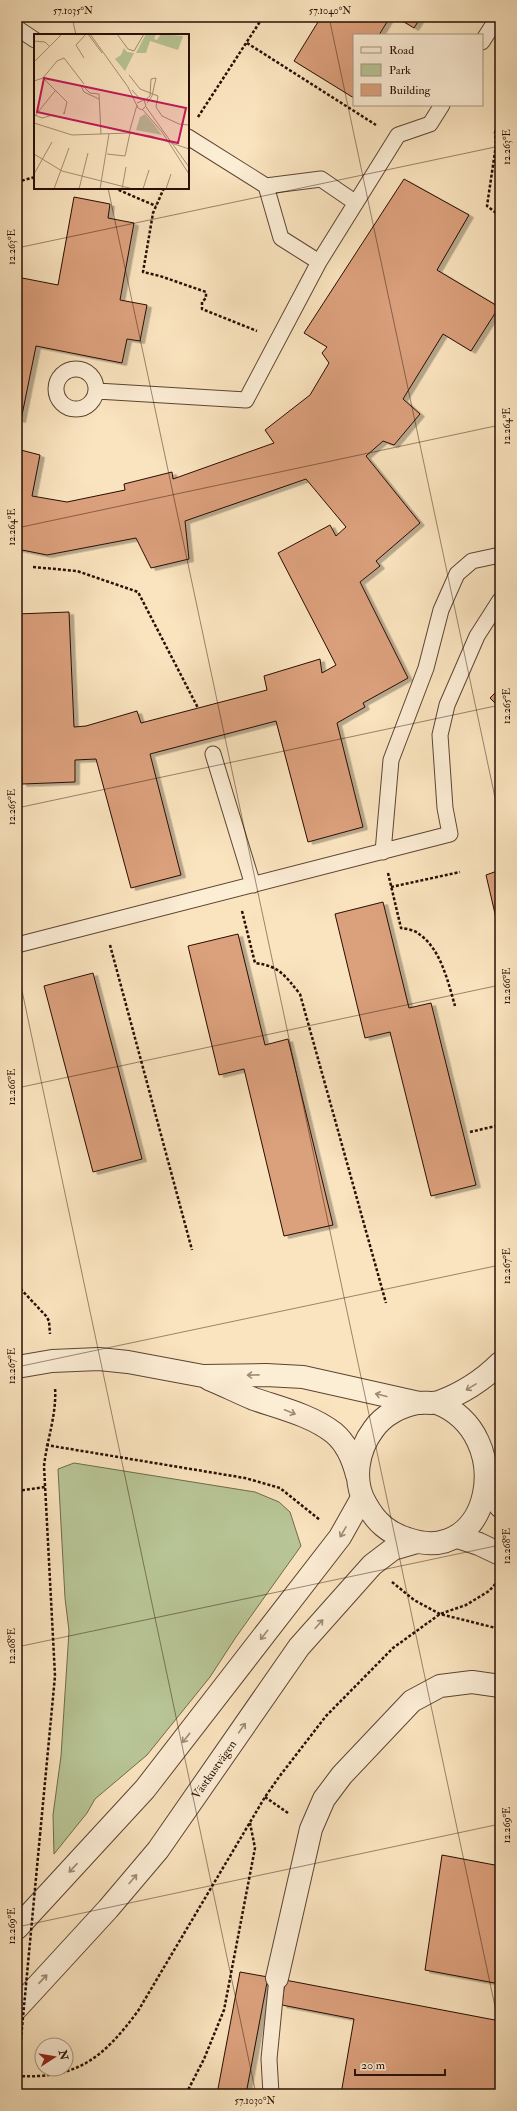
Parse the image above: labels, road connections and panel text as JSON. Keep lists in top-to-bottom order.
{
  "streets": {
    "street": ["Västkustvägen"]
  },
  "legend": ["Road", "Park", "Building"],
  "scale_bar": "20 m",
  "north": "right",
  "coordinates": [
    "57.1035°N",
    "57.1040°N",
    "12.263°E",
    "12.264°E",
    "12.265°E",
    "12.266°E",
    "12.267°E",
    "12.268°E",
    "12.269°E",
    "57.1030°N"
  ]
}
